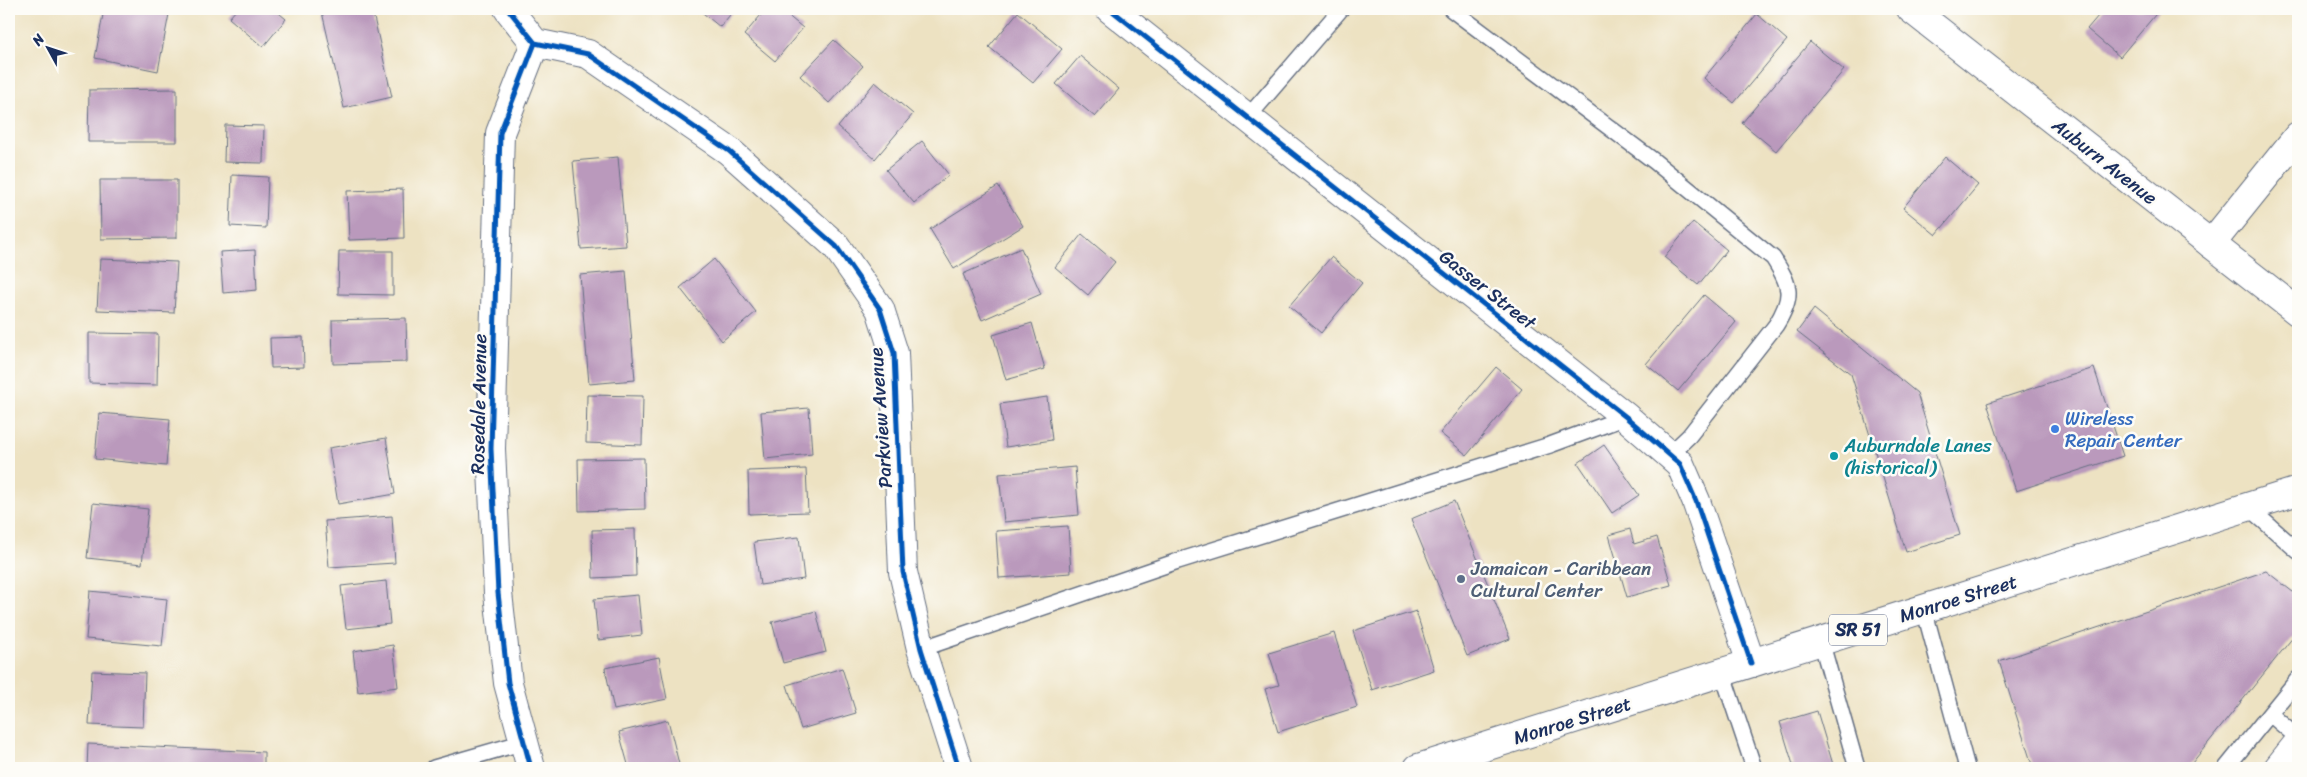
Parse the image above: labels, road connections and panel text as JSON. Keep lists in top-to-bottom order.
{
  "streets": {
    "street": [
      "Auburn Avenue",
      "Gasser Street",
      "Rosedale Avenue",
      "Parkview Avenue",
      "Monroe Street",
      "SR 51"
    ]
  },
  "crossings": [
    ["Gasser Street", "Monroe Street"],
    ["Rosedale Avenue", "Parkview Avenue"]
  ],
  "places": ["Wireless Repair Center", "Auburndale Lanes (historical)", "Jamaican - Caribbean Cultural Center"],
  "north": "top left"
}
